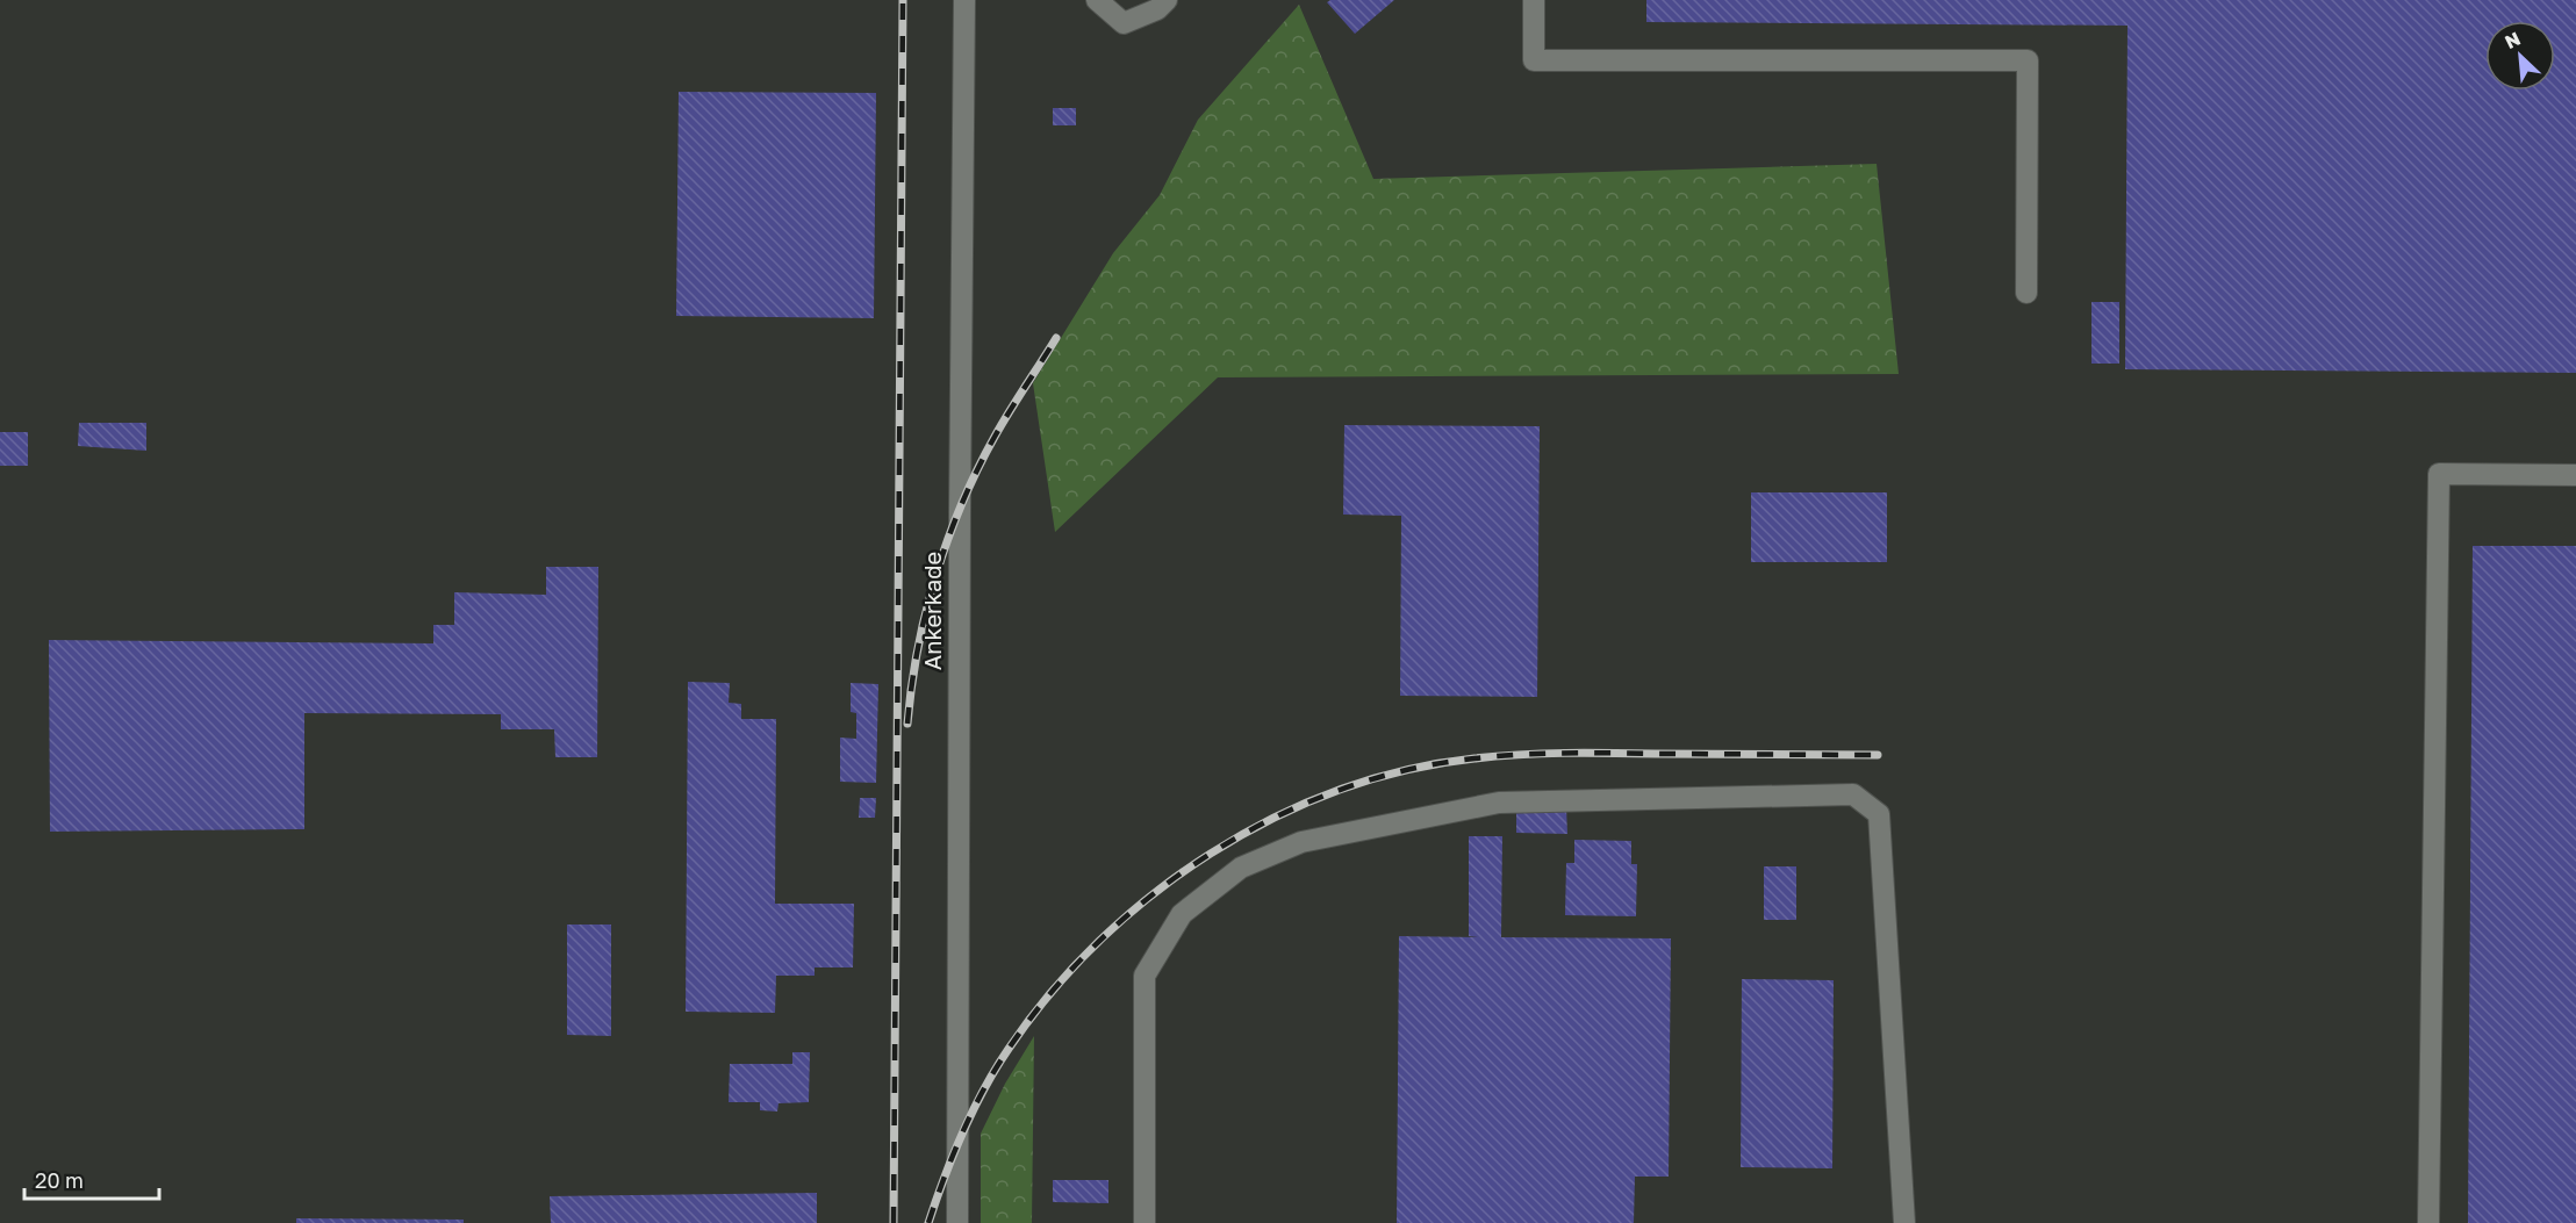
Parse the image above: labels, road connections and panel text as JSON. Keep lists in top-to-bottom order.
{
  "streets": {
    "street": ["Ankerkade"]
  },
  "scale_bar": "20 m",
  "north": "top left"
}
